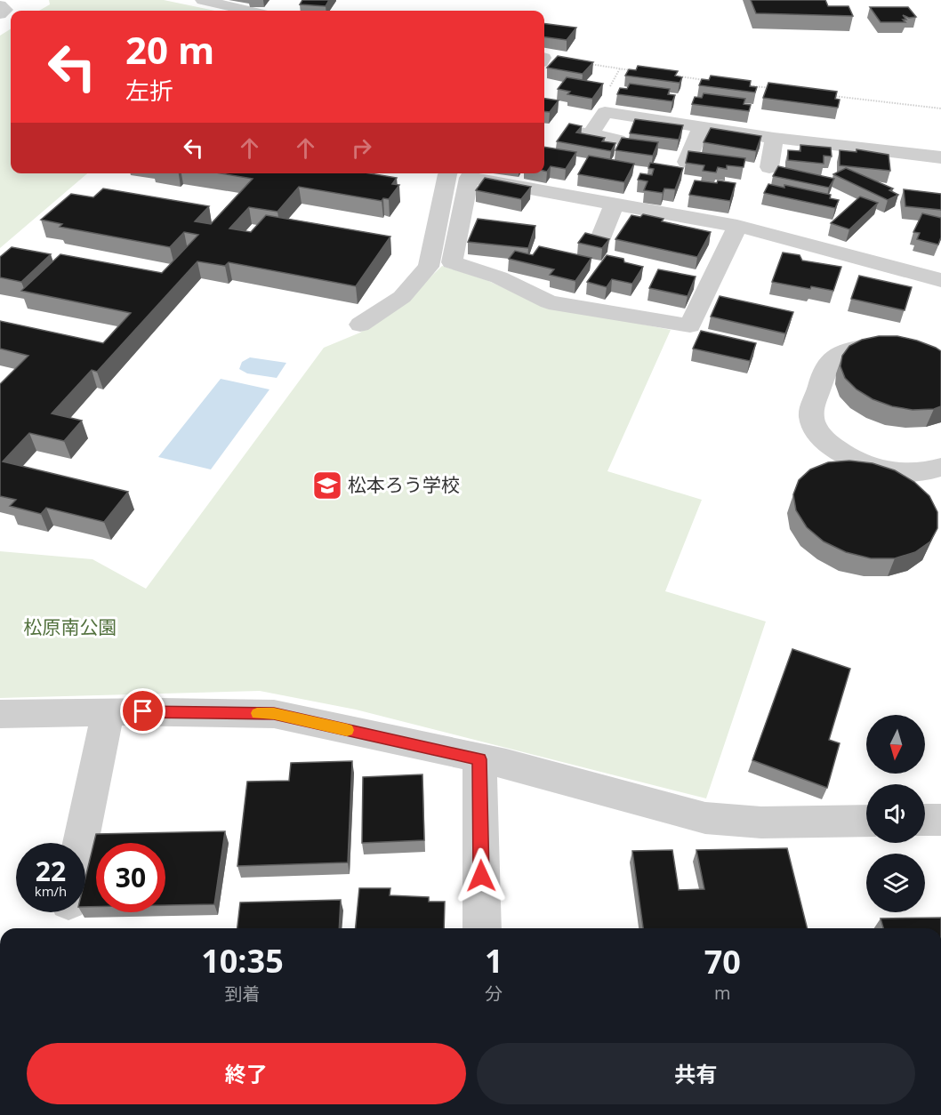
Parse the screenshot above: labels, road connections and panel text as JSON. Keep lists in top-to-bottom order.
{
  "parks": ["松原南公園"],
  "places": {
    "school or university": ["松本ろう学校"]
  },
  "north": "bottom",
  "page": {
    "turn": ["20 m", "左折"],
    "speed": "22 km/h",
    "limit": "30",
    "eta": [
      "10:35",
      "到着",
      "1",
      "分",
      "70",
      "m"
    ],
    "buttons": ["終了", "共有"]
  }
}
